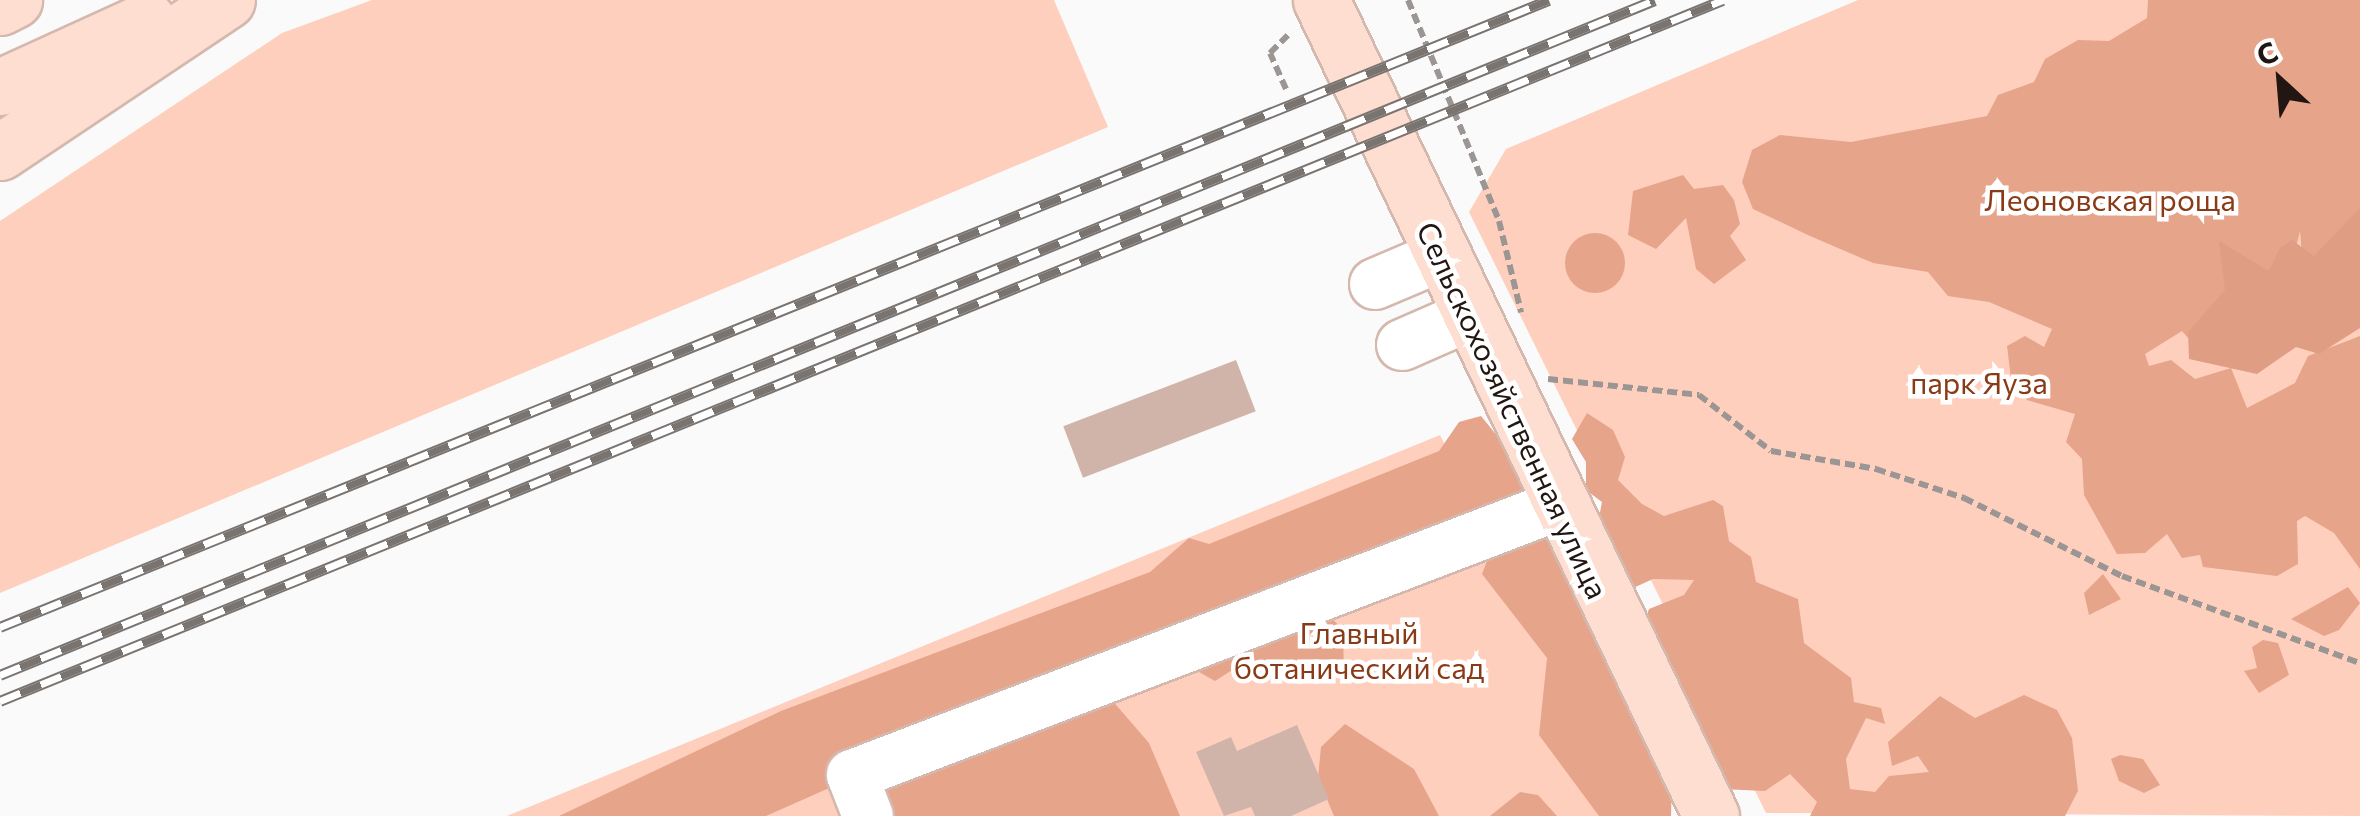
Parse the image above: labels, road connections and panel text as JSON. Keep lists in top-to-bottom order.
{
  "streets": {
    "main road": ["Сельскохозяйственная улица"]
  },
  "parks": ["Леоновская роща", "парк Яуза", "Главный ботанический сад"],
  "north": "top left"
}
